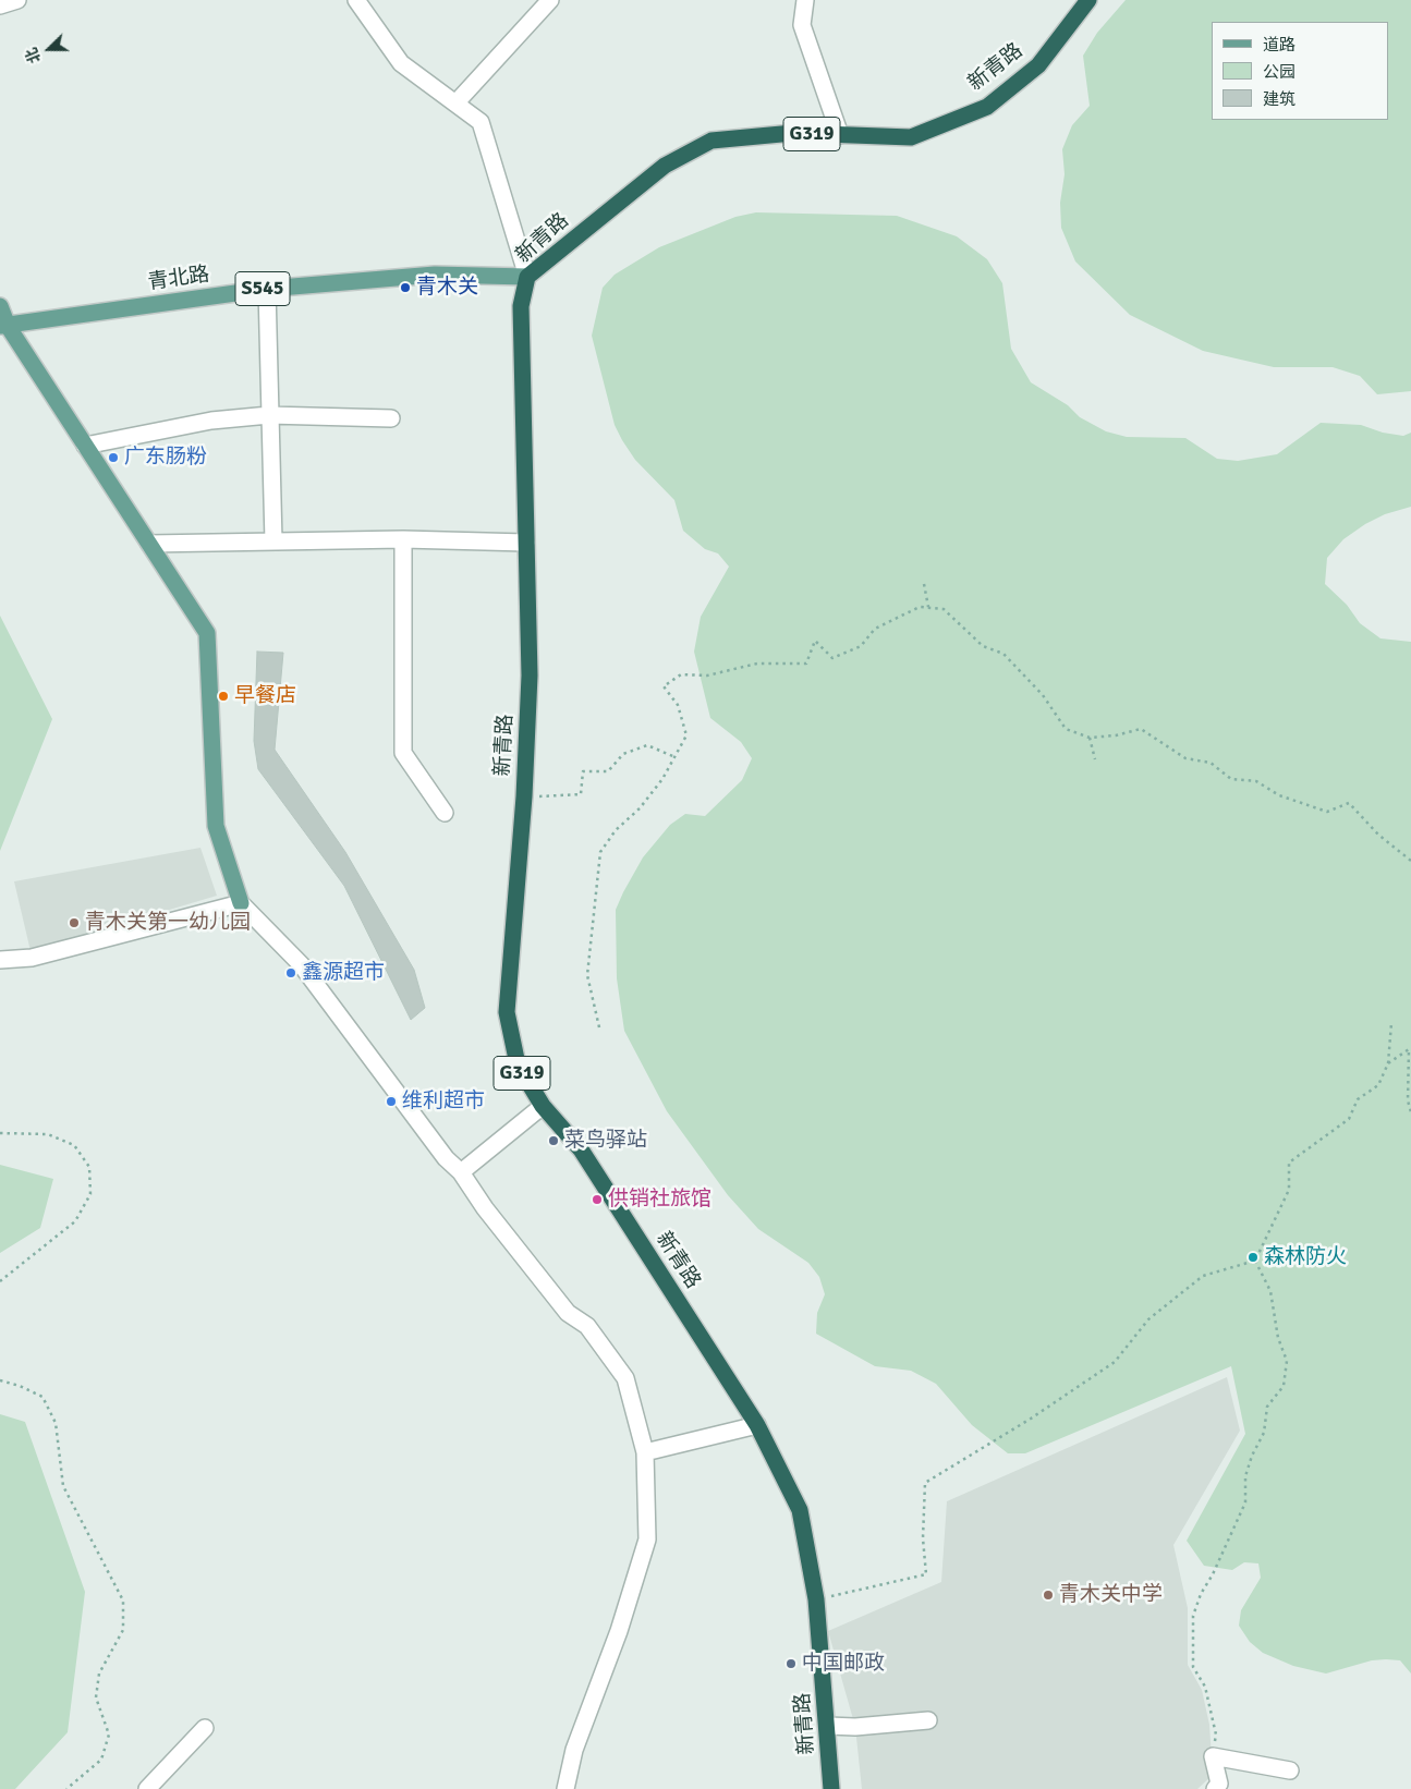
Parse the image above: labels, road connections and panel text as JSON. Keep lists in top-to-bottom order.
{
  "streets": {
    "highway": ["新青路", "G319"],
    "main road": ["青北路", "S545"]
  },
  "crossings": [
    ["新青路", "青北路"]
  ],
  "places": [
    "青木关",
    "广东肠粉",
    "早餐店",
    "青木关第一幼儿园",
    "鑫源超市",
    "维利超市",
    "菜鸟驿站",
    "供销社旅馆",
    "森林防火",
    "青木关中学",
    "中国邮政"
  ],
  "legend": ["道路", "公园", "建筑"],
  "north": "left"
}
